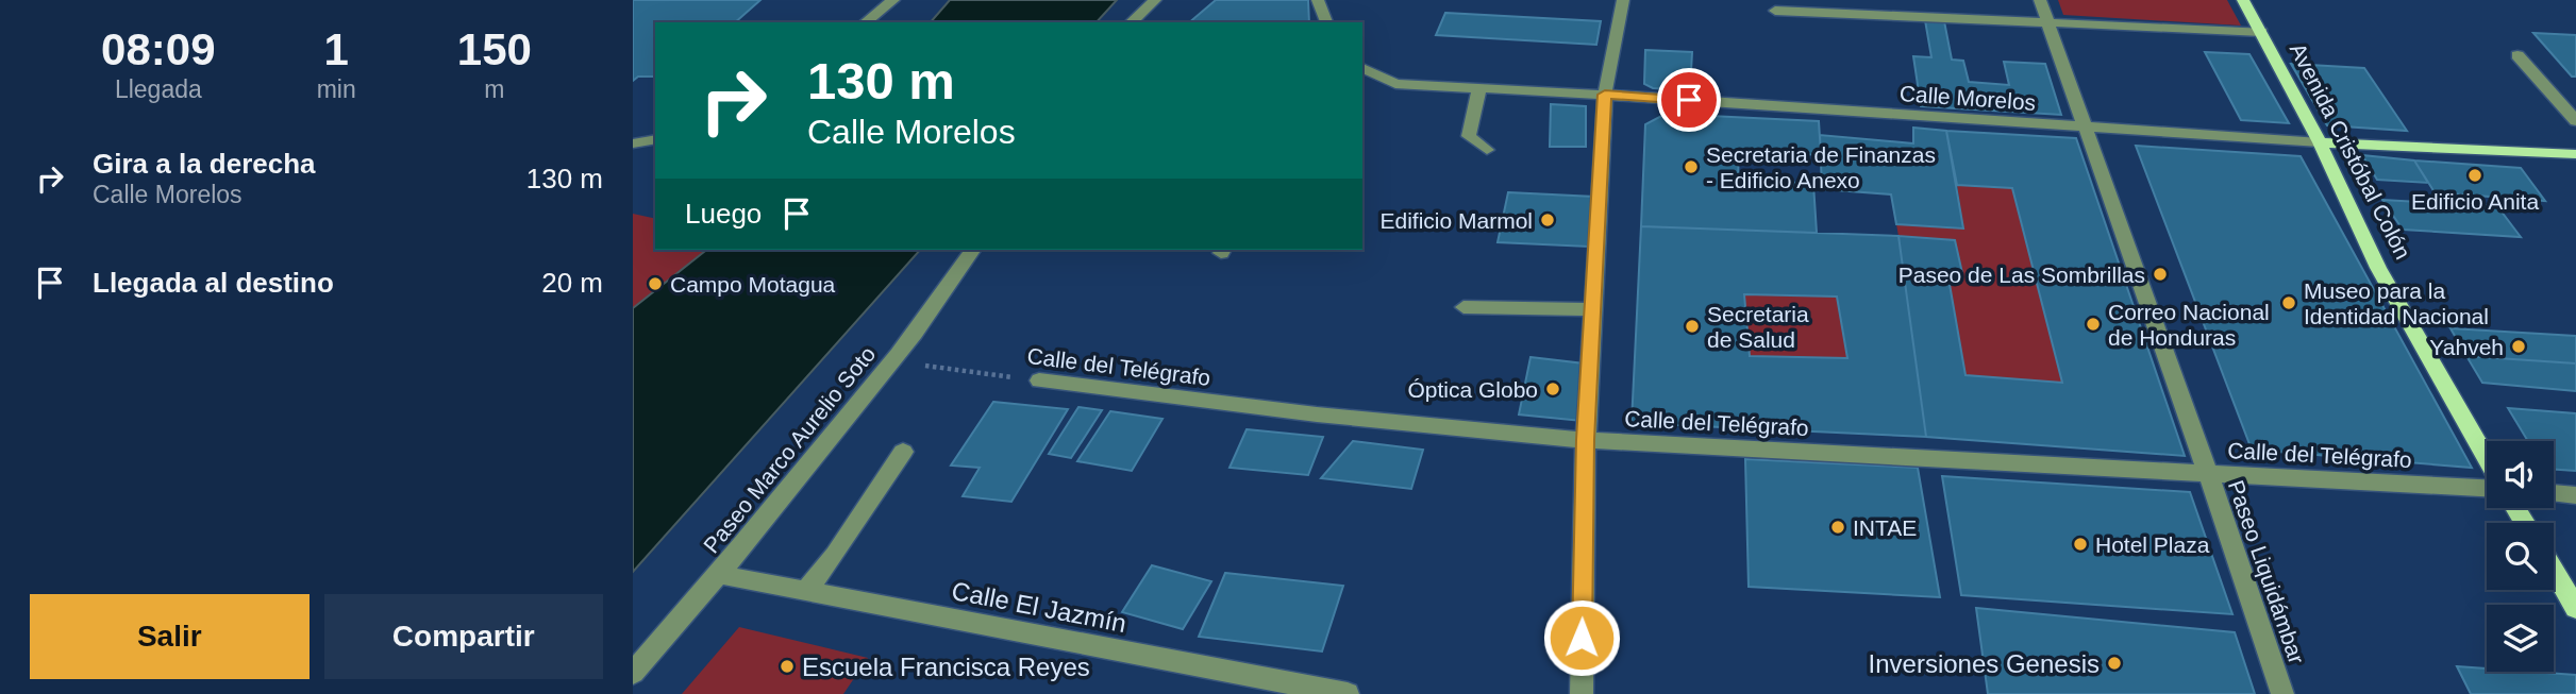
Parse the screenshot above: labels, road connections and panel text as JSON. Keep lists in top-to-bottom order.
{
  "streets": {
    "main road": ["Calle Morelos", "Avenida Cristóbal Colón"],
    "street": [
      "Calle del Telégrafo",
      "Paseo Marco Aurelio Soto",
      "Paseo Liquidámbar",
      "Calle El Jazmín"
    ]
  },
  "crossings": [
    ["Calle Morelos", "Avenida Cristóbal Colón"],
    ["Calle Morelos", "Paseo Liquidámbar"],
    ["Calle del Telégrafo", "Paseo Marco Aurelio Soto"],
    ["Calle del Telégrafo", "Paseo Liquidámbar"],
    ["Paseo Marco Aurelio Soto", "Calle El Jazmín"]
  ],
  "places": [
    "Secretaria de Finanzas - Edificio Anexo",
    "Edificio Anita",
    "Edificio Marmol",
    "Paseo de Las Sombrillas",
    "Campo Motagua",
    "Museo para la Identidad Nacional",
    "Correo Nacional de Honduras",
    "Secretaria de Salud",
    "Yahveh",
    "Óptica Globo",
    "INTAE",
    "Hotel Plaza",
    "Inversiones Genesis",
    "Escuela Francisca Reyes"
  ],
  "page": {
    "eta": [
      "08:09",
      "Llegada",
      "1",
      "min",
      "150",
      "m"
    ],
    "turn": ["130 m", "Calle Morelos"],
    "list": [
      {
        "name": "Gira a la derecha",
        "note": "Calle Morelos",
        "value": "130 m"
      },
      {
        "name": "Llegada al destino",
        "value": "20 m"
      }
    ],
    "then": "Luego",
    "buttons": ["Salir", "Compartir"]
  }
}
